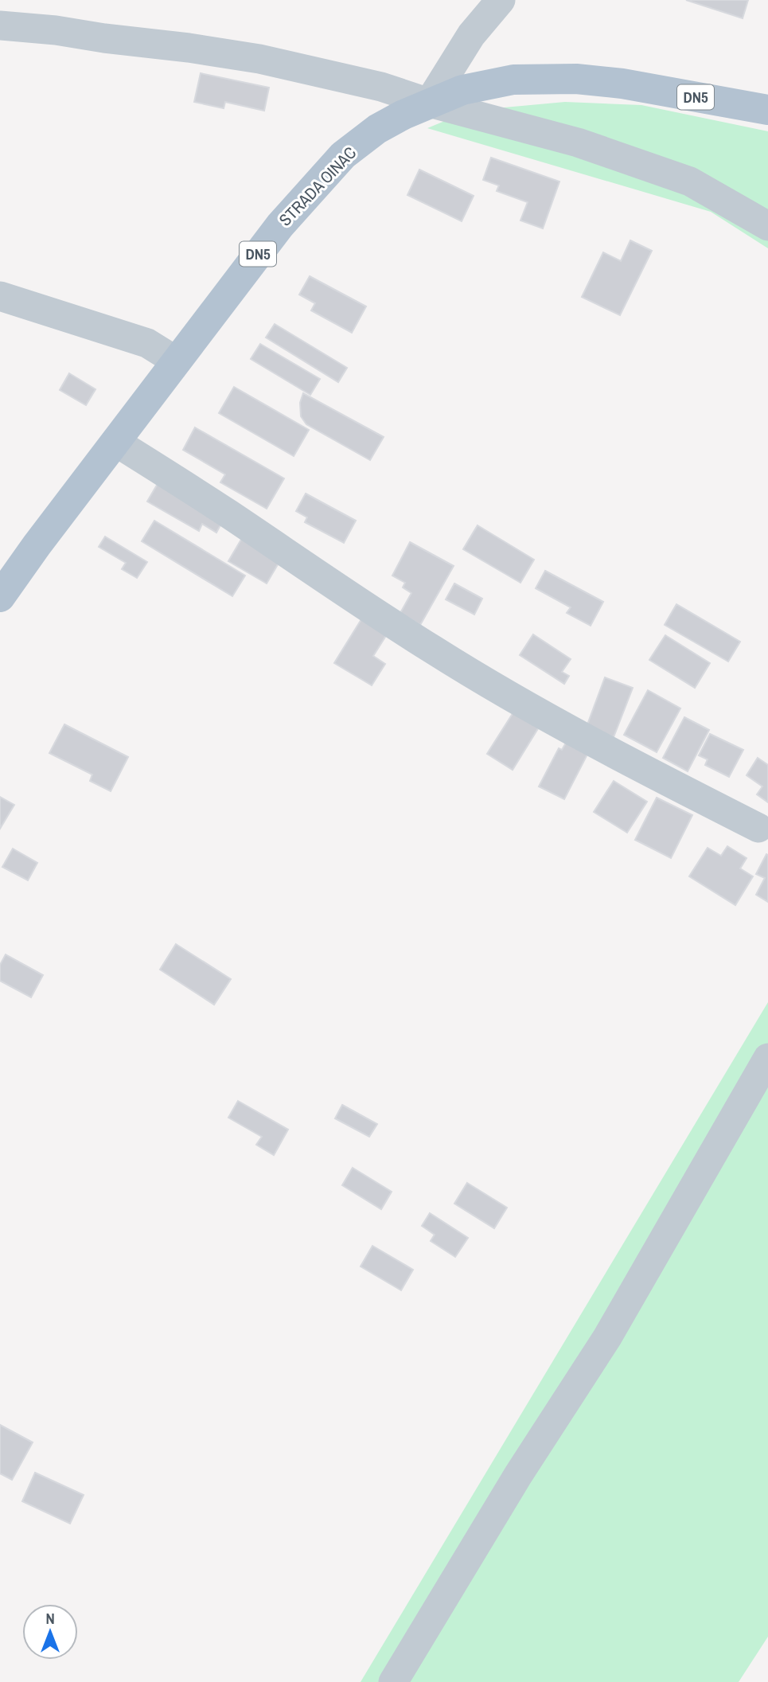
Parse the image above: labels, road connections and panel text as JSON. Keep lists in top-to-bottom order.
{
  "streets": {
    "main road": ["DN5", "STRADA OINAC"]
  },
  "north": "top"
}
